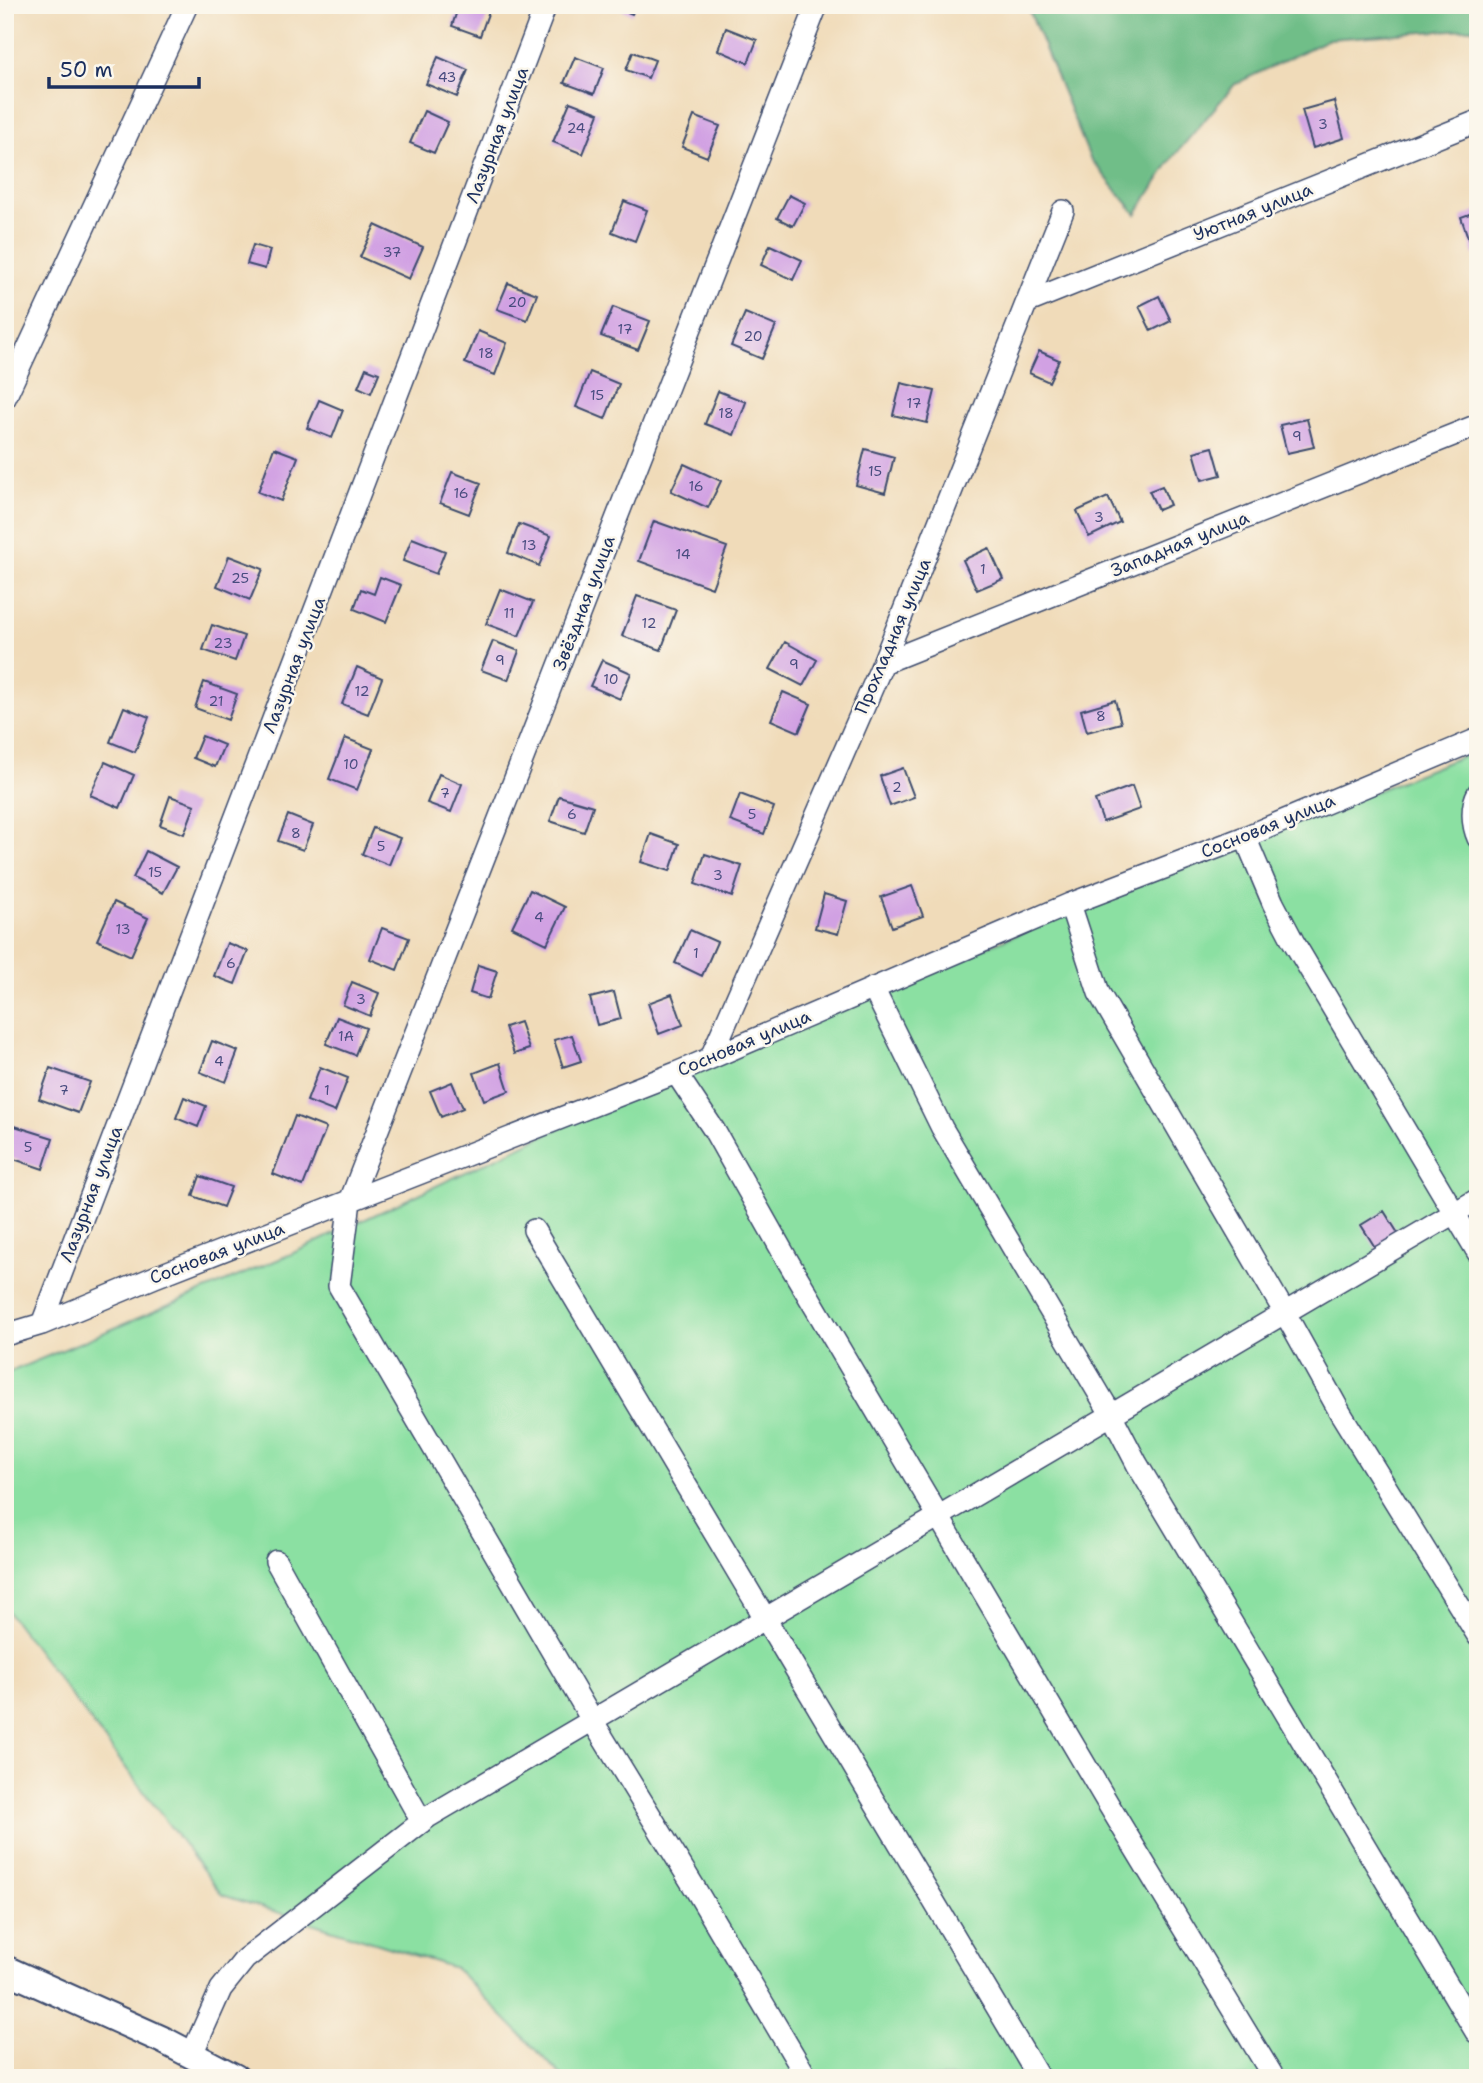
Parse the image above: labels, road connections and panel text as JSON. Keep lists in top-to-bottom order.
{
  "streets": {
    "street": [
      "Лазурная улица",
      "Уютная улица",
      "Западная улица",
      "Звёздная улица",
      "Прохладная улица",
      "Сосновая улица"
    ]
  },
  "crossings": [
    ["Лазурная улица", "Сосновая улица"],
    ["Уютная улица", "Прохладная улица"],
    ["Западная улица", "Прохладная улица"],
    ["Звёздная улица", "Сосновая улица"],
    ["Прохладная улица", "Сосновая улица"]
  ],
  "house_numbers": [
    "43",
    "3",
    "24",
    "37",
    "20",
    "17",
    "20",
    "18",
    "15",
    "17",
    "18",
    "9",
    "15",
    "16",
    "16",
    "3",
    "13",
    "14",
    "1",
    "25",
    "11",
    "12",
    "23",
    "9",
    "9",
    "10",
    "12",
    "21",
    "8",
    "10",
    "2",
    "7",
    "6",
    "5",
    "8",
    "5",
    "15",
    "3",
    "4",
    "13",
    "1",
    "6",
    "3",
    "1А",
    "4",
    "7",
    "1",
    "5"
  ],
  "scale_bar": "50 m"
}
